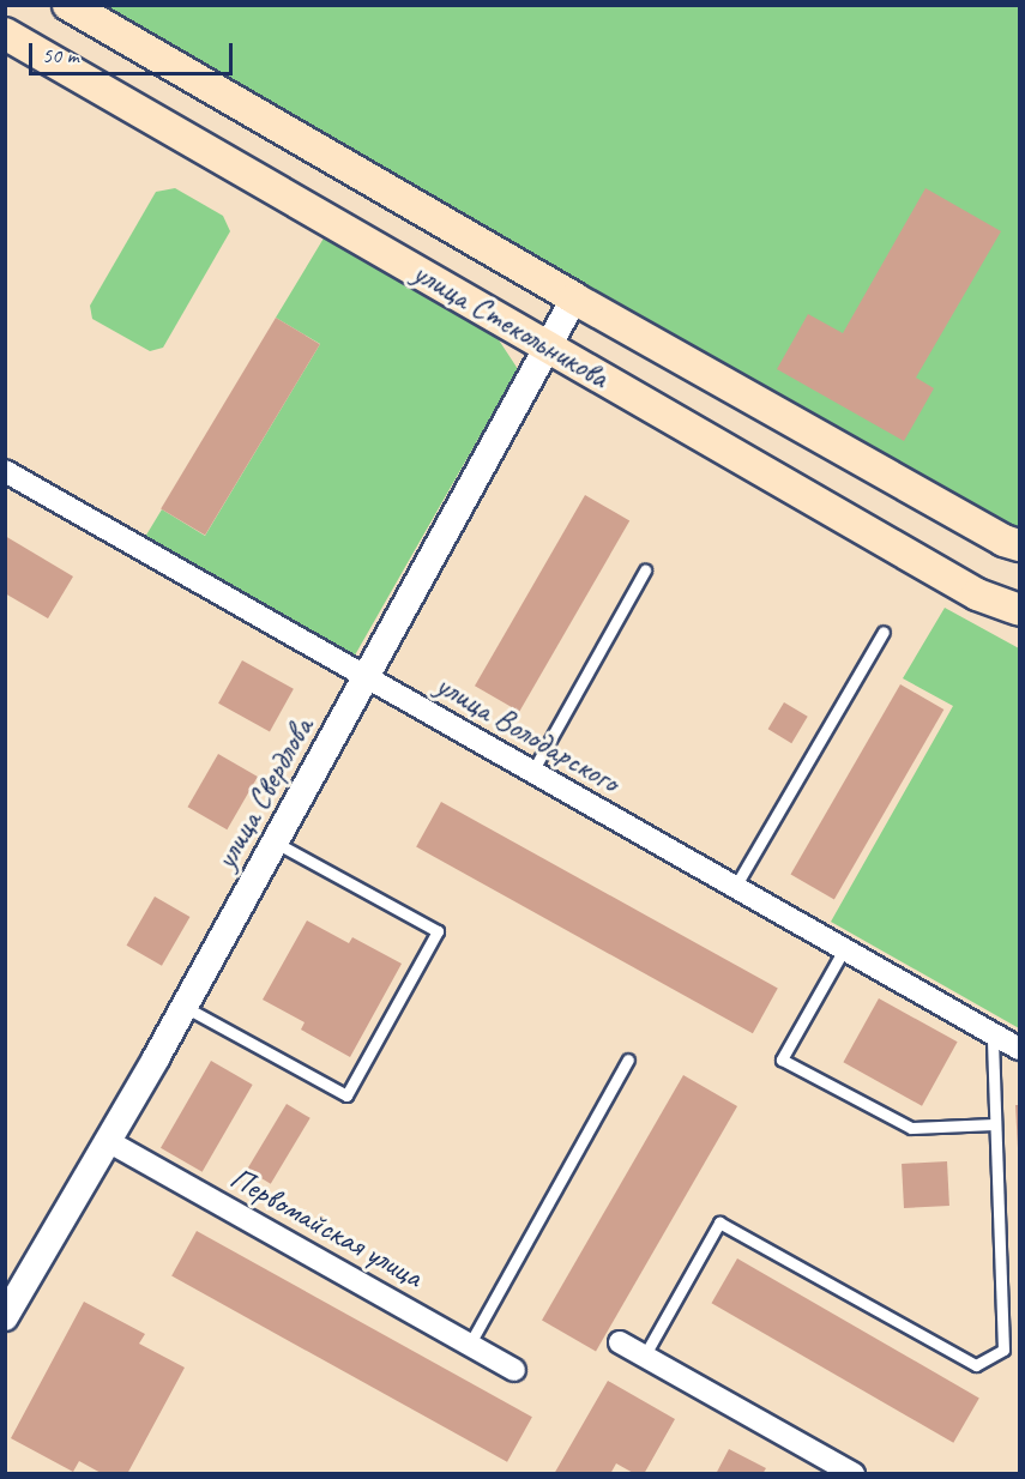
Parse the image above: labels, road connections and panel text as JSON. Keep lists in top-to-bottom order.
{
  "streets": {
    "main road": ["улица Стекольникова"],
    "street": ["улица Володарского", "улица Свердлова", "Первомайская улица"]
  },
  "crossings": [
    ["улица Стекольникова", "улица Свердлова"],
    ["улица Володарского", "улица Свердлова"],
    ["улица Свердлова", "Первомайская улица"]
  ],
  "scale_bar": "50 m"
}
